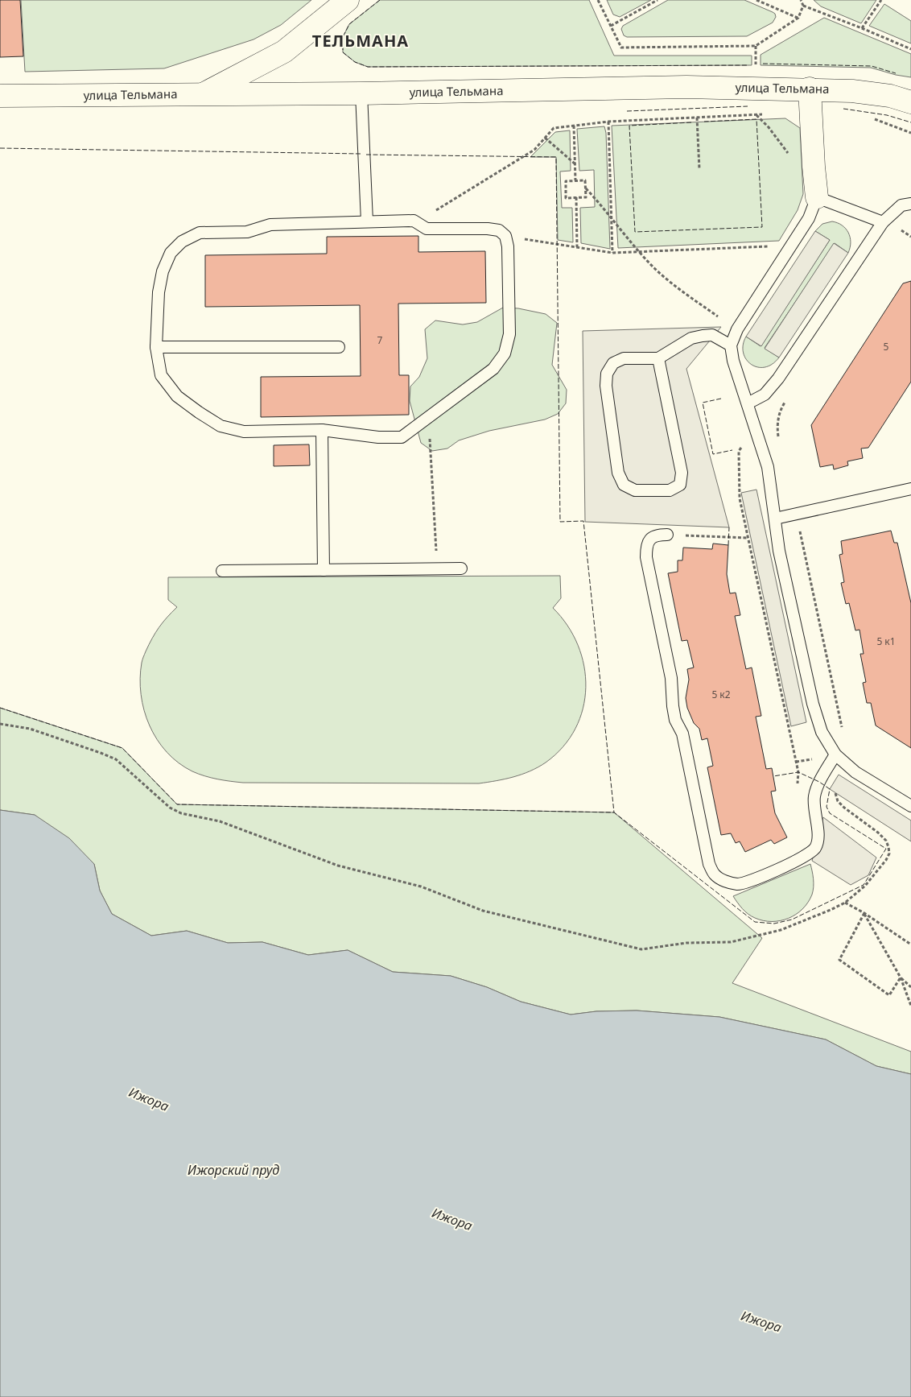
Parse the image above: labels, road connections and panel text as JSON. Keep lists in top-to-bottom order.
{
  "streets": {
    "main road": ["улица Тельмана"]
  },
  "districts": ["ТЕЛЬМАНА"],
  "water": ["Ижора", "Ижорский пруд"],
  "house_numbers": [
    "7",
    "5",
    "5 к1",
    "5 к2"
  ]
}
